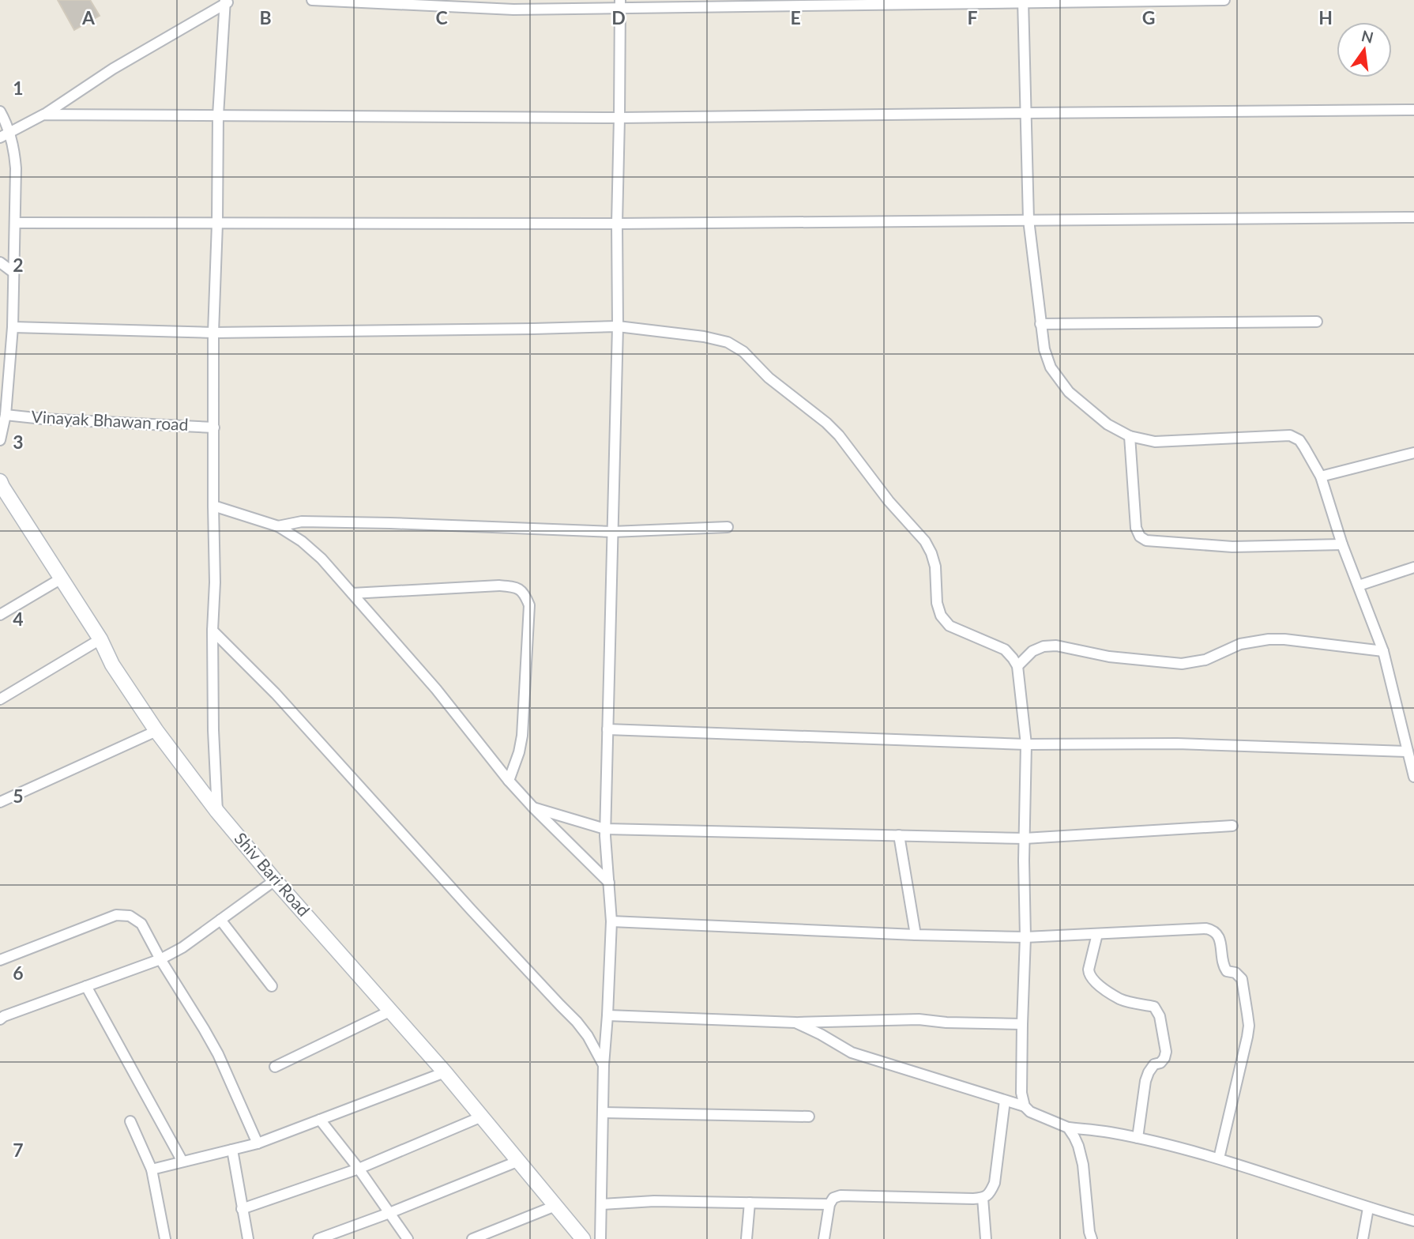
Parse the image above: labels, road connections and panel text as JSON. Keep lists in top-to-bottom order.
{
  "streets": {
    "street": ["Vinayak Bhawan road", "Shiv Bari Road"]
  },
  "north": "top",
  "grid": {
    "columns": [
      "A",
      "B",
      "C",
      "D",
      "E",
      "F",
      "G",
      "H"
    ],
    "rows": [
      "1",
      "2",
      "3",
      "4",
      "5",
      "6",
      "7"
    ]
  }
}
